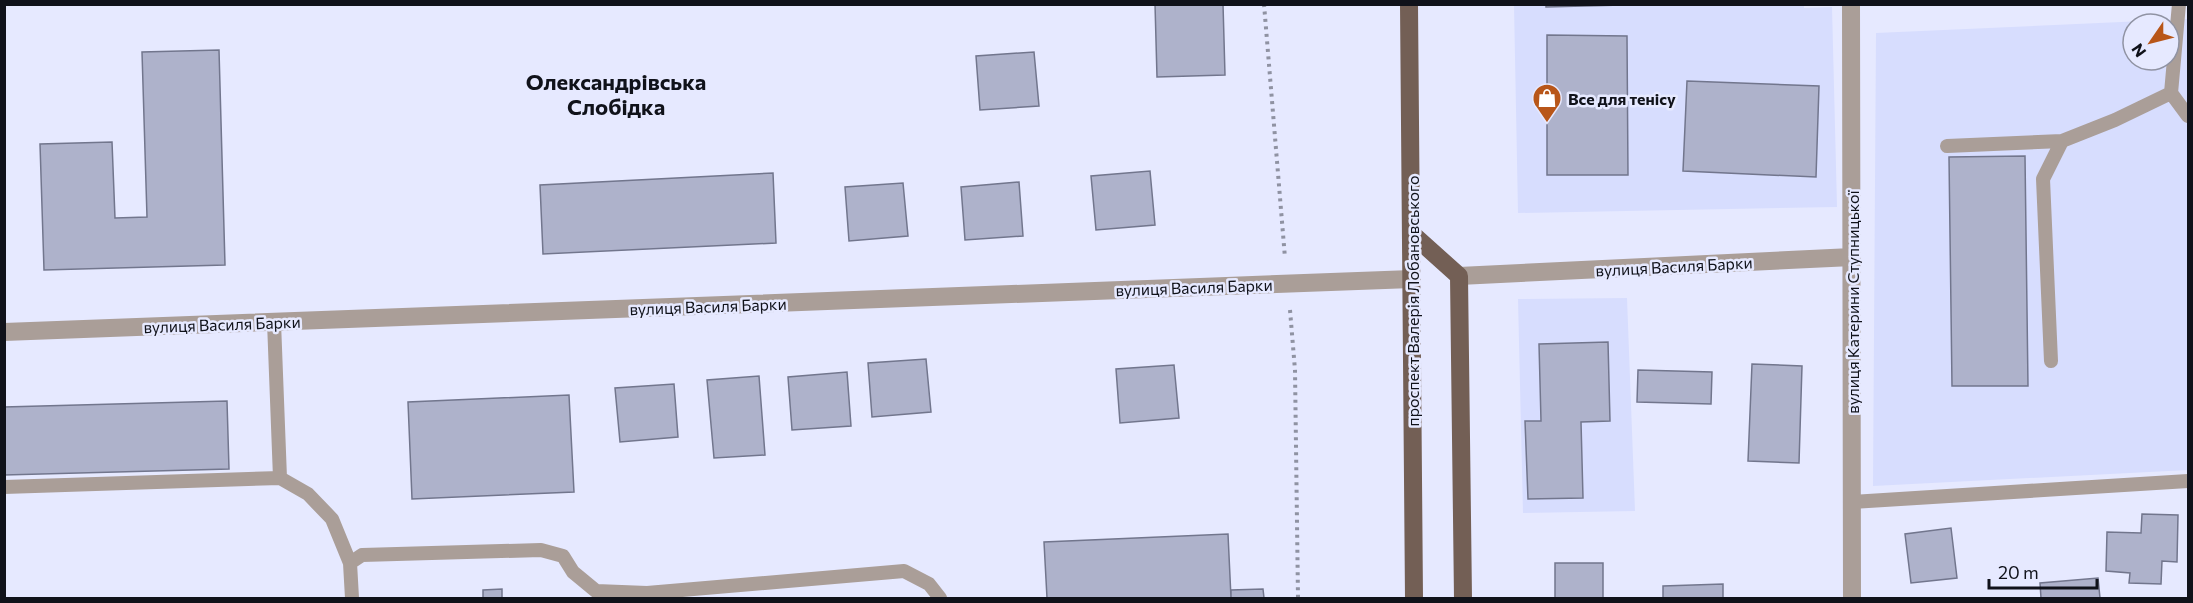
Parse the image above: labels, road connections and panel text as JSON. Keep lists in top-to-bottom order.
{
  "streets": {
    "main road": ["проспект Валерія Лобановського"],
    "street": ["вулиця Василя Барки", "вулиця Катерини Ступницької"]
  },
  "crossings": [
    ["вулиця Василя Барки", "проспект Валерія Лобановського"],
    ["вулиця Василя Барки", "вулиця Катерини Ступницької"]
  ],
  "districts": ["Олександрівська Слобідка"],
  "places": {
    "shop": ["Все для тенісу"]
  },
  "scale_bar": "20 m",
  "north": "bottom left"
}
